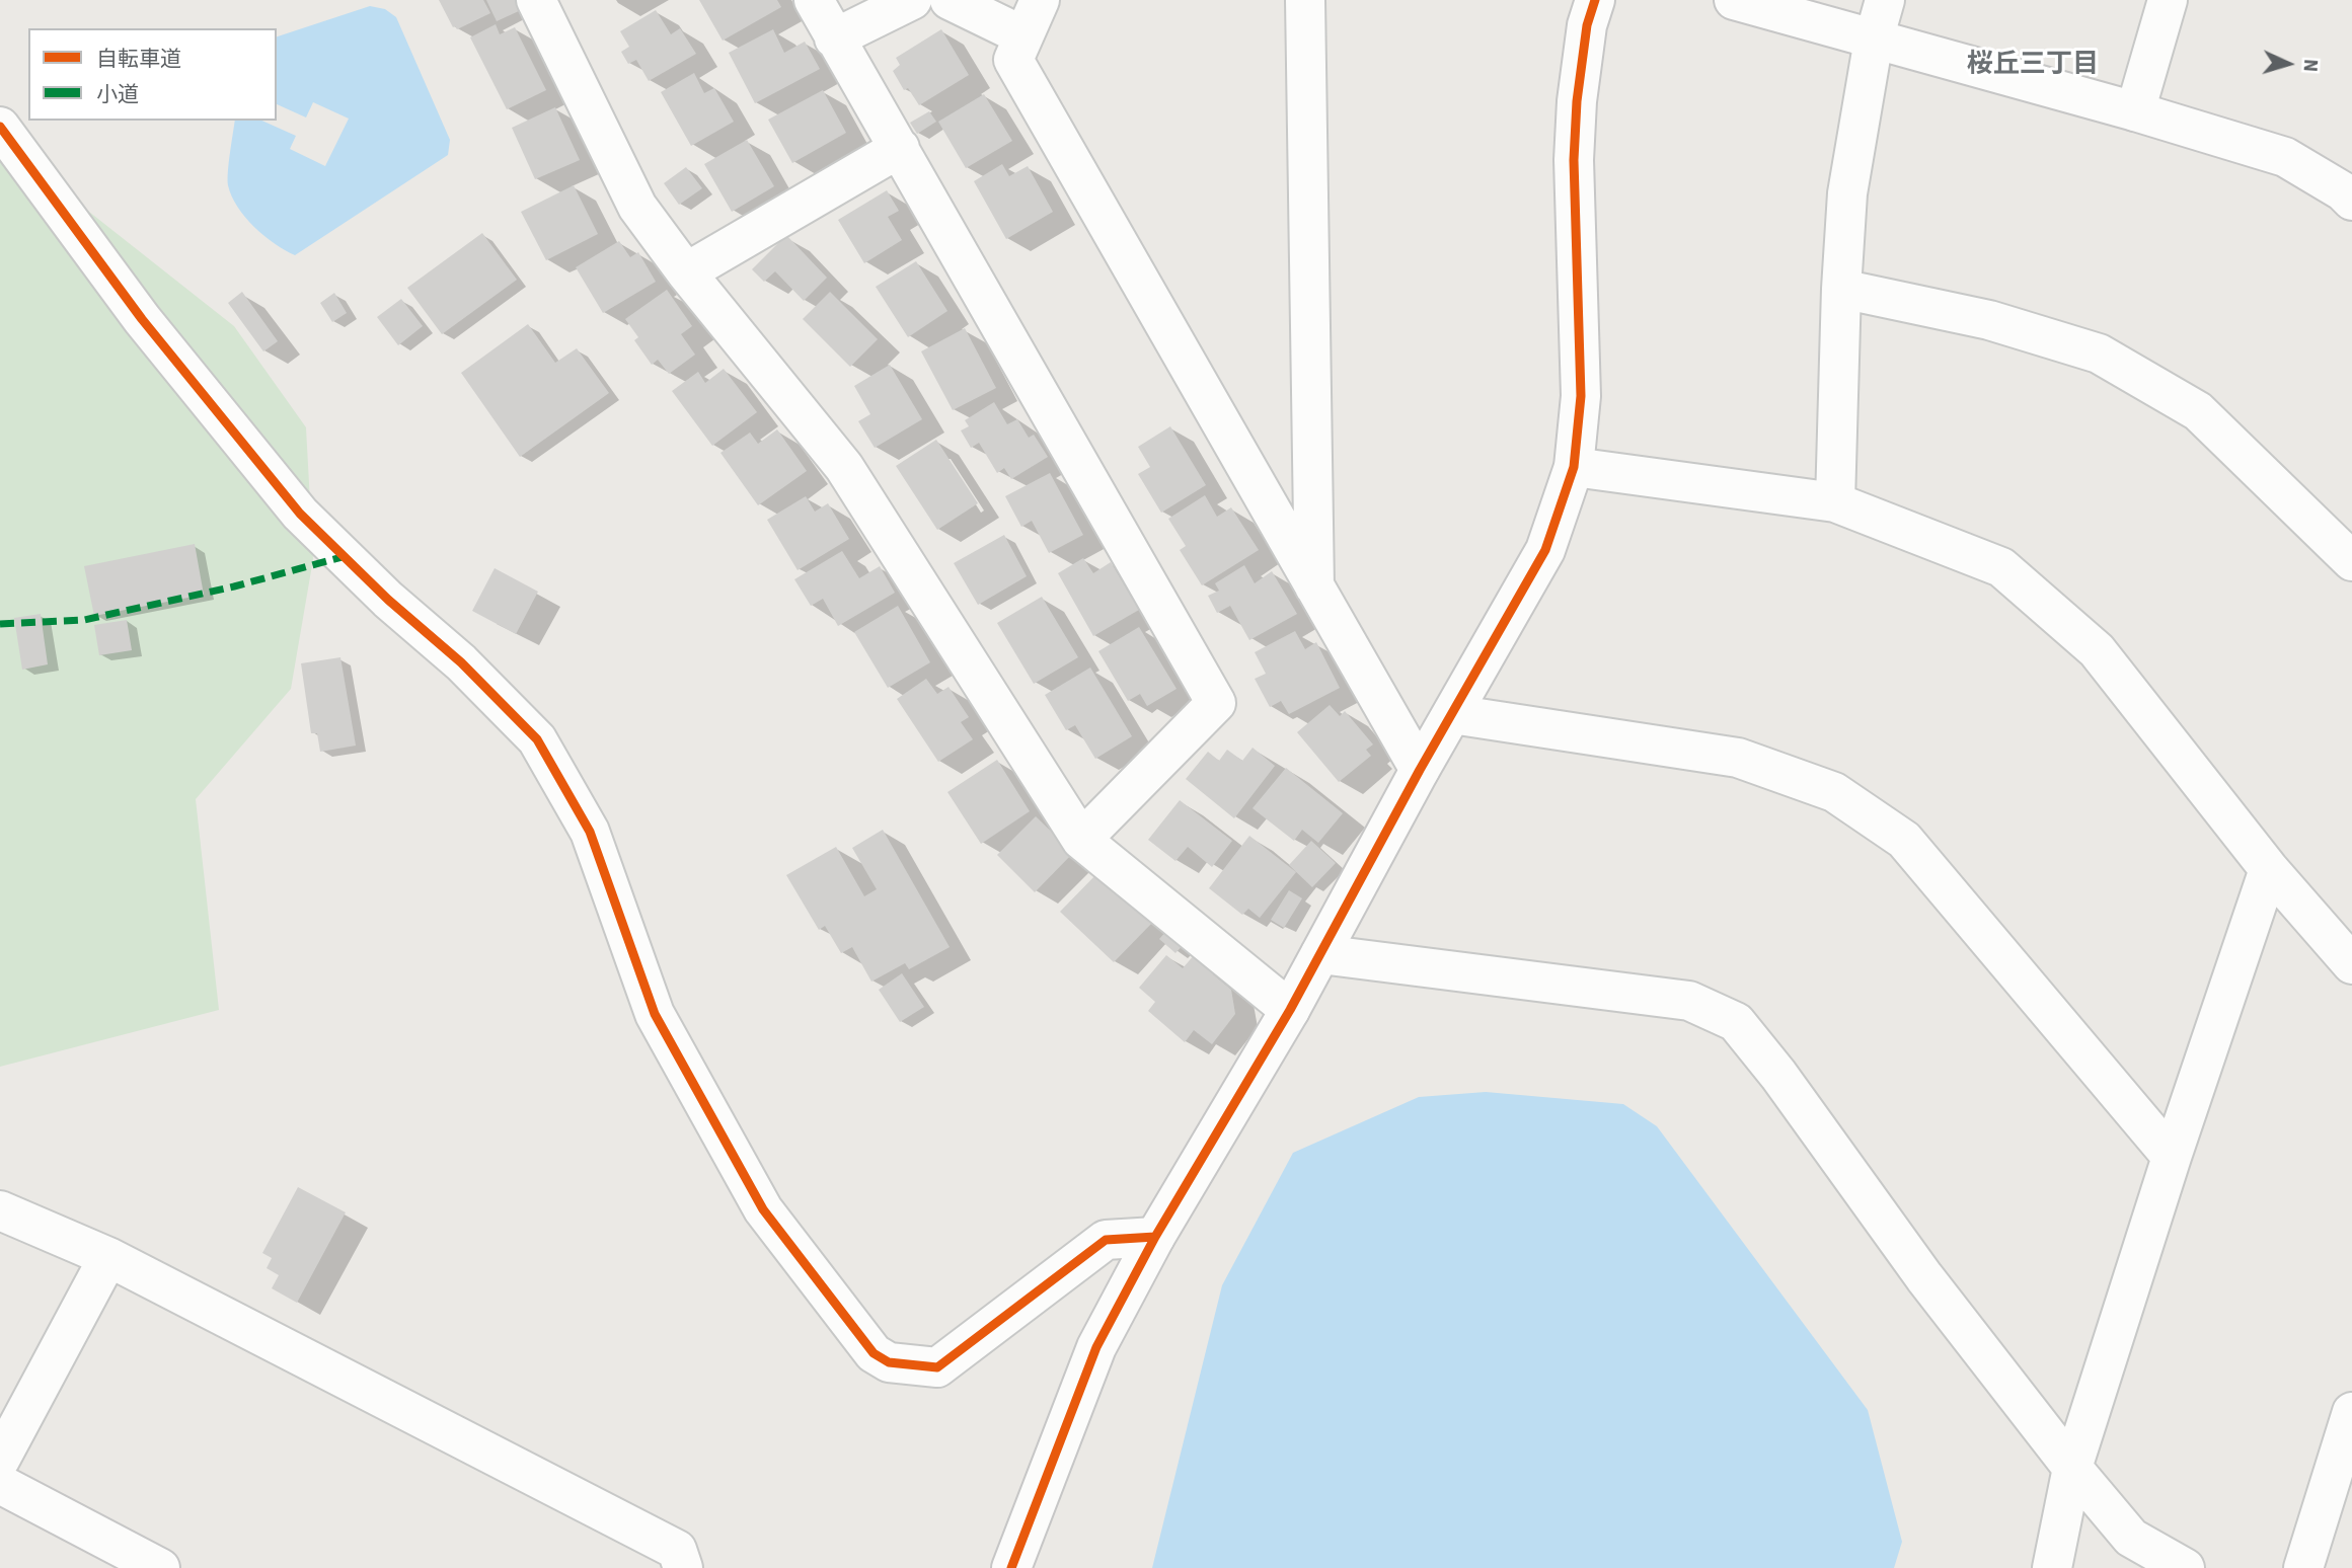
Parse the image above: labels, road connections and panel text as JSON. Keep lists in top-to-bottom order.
{
  "districts": ["桜丘三丁目"],
  "legend": ["自転車道", "小道"],
  "north": "right"
}
